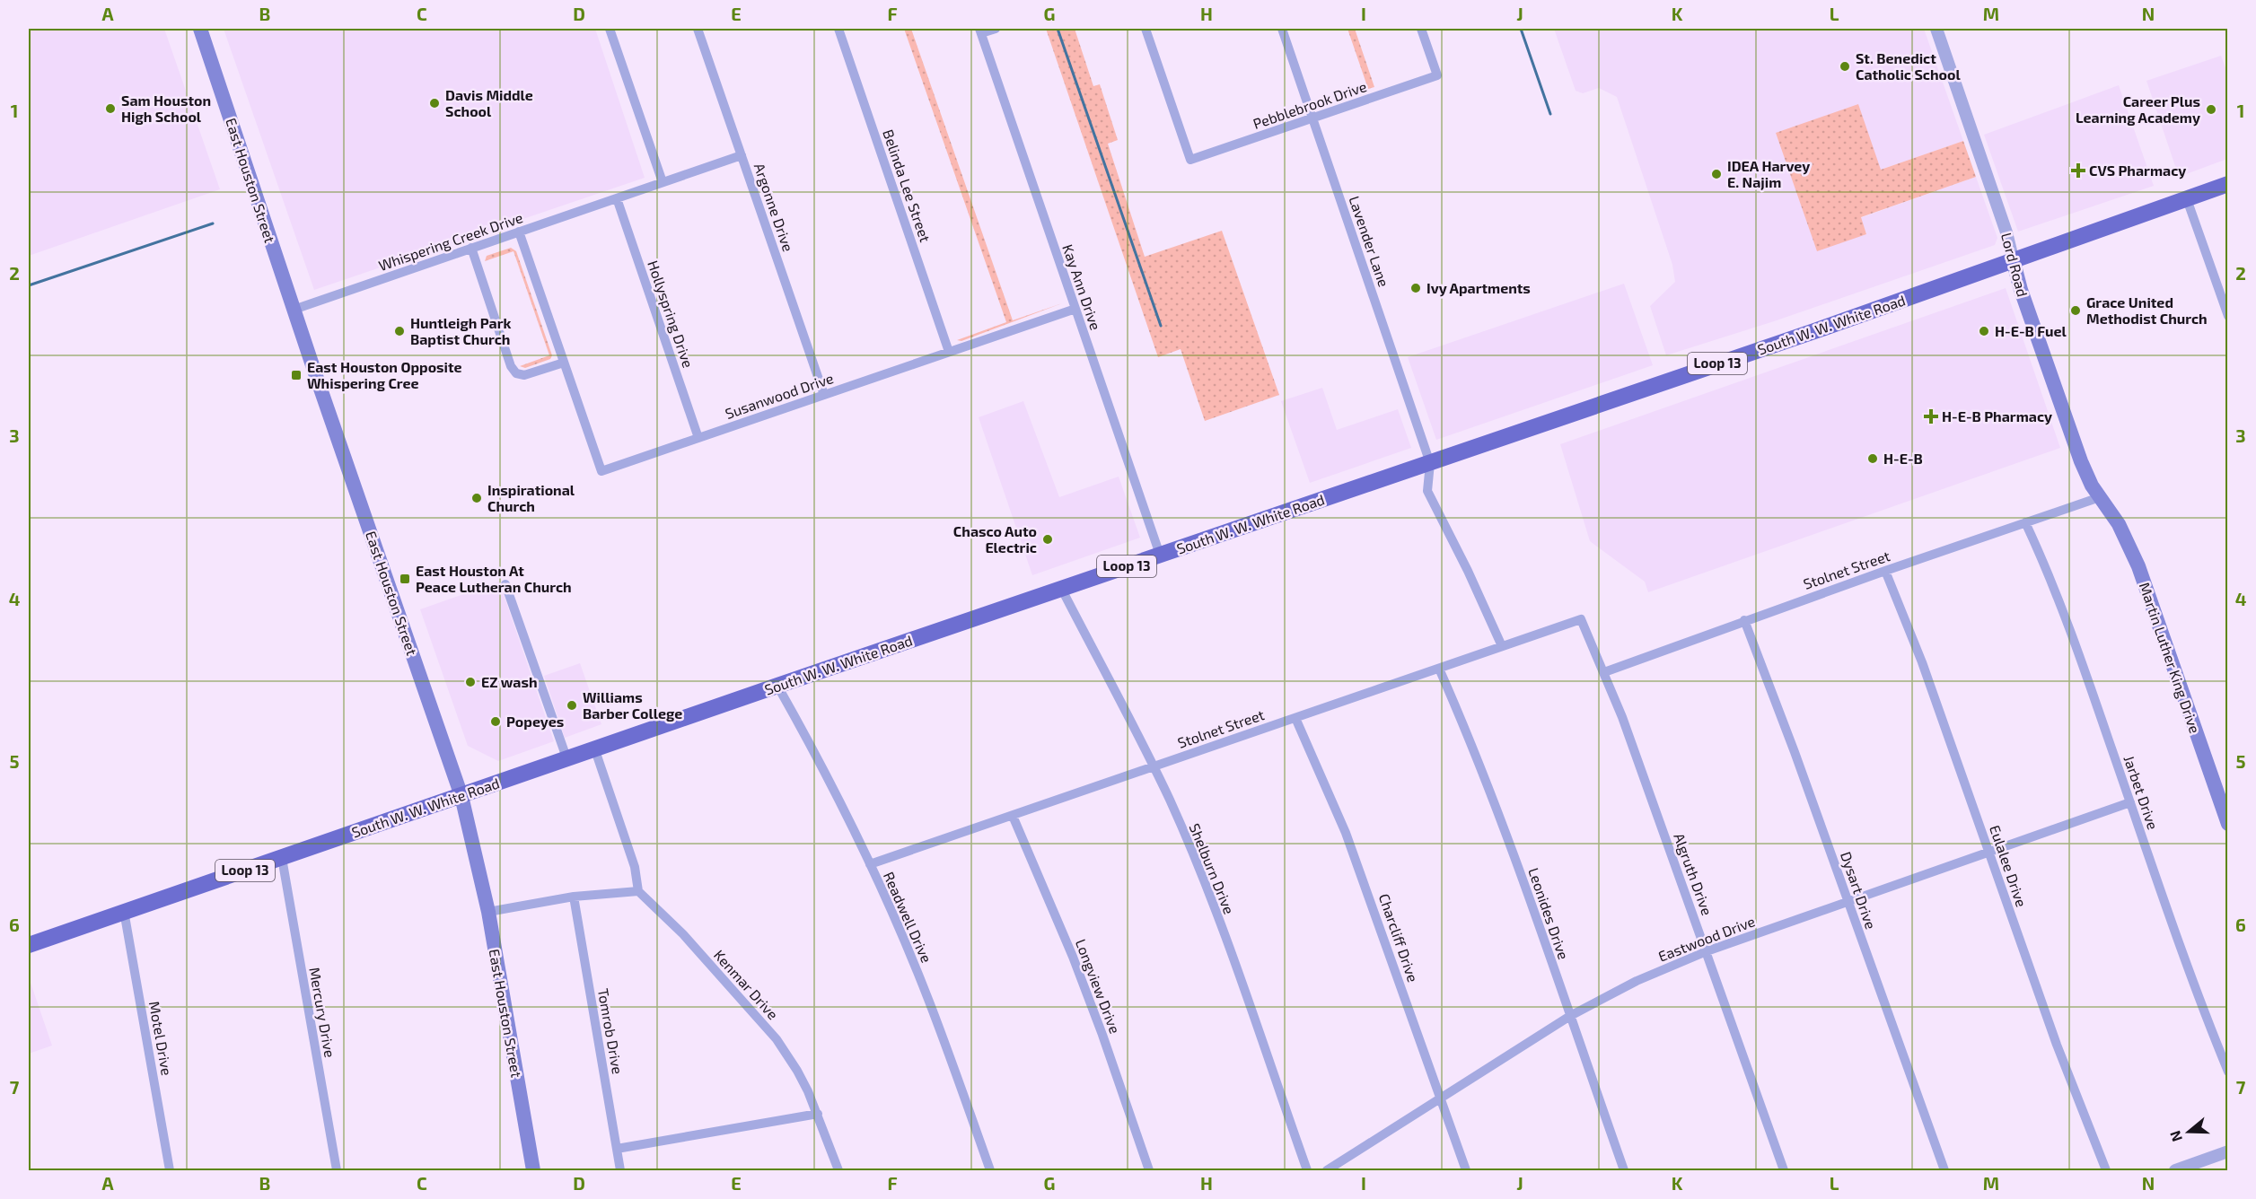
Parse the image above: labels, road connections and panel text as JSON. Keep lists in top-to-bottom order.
{
  "streets": {
    "main road": [
      "East Houston Street",
      "Lord Road",
      "South W. W. White Road",
      "Loop 13",
      "Martin Luther King Drive"
    ],
    "street": [
      "Pebblebrook Drive",
      "Belinda Lee Street",
      "Argonne Drive",
      "Whispering Creek Drive",
      "Lavender Lane",
      "Kay Ann Drive",
      "Hollyspring Drive",
      "Susanwood Drive",
      "Stolnet Street",
      "Jarbet Drive",
      "Eulalee Drive",
      "Shelburn Drive",
      "Algruth Drive",
      "Dysart Drive",
      "Leonides Drive",
      "Readwell Drive",
      "Charcliff Drive",
      "Eastwood Drive",
      "Kenmar Drive",
      "Longview Drive",
      "Mercury Drive",
      "Tomrob Drive",
      "Motel Drive"
    ]
  },
  "crossings": [
    ["Pebblebrook Drive", "Lavender Lane"],
    ["East Houston Street", "Whispering Creek Drive"],
    ["East Houston Street", "South W. W. White Road"],
    ["Belinda Lee Street", "Susanwood Drive"],
    ["Argonne Drive", "Susanwood Drive"],
    ["Whispering Creek Drive", "Hollyspring Drive"],
    ["Whispering Creek Drive", "Susanwood Drive"],
    ["Lavender Lane", "South W. W. White Road"],
    ["Lord Road", "South W. W. White Road"],
    ["Lord Road", "Stolnet Street"],
    ["Lord Road", "Martin Luther King Drive"],
    ["Kay Ann Drive", "South W. W. White Road"],
    ["Kay Ann Drive", "Susanwood Drive"],
    ["Hollyspring Drive", "Susanwood Drive"],
    ["South W. W. White Road", "Shelburn Drive"],
    ["South W. W. White Road", "Readwell Drive"],
    ["South W. W. White Road", "Mercury Drive"],
    ["South W. W. White Road", "Motel Drive"],
    ["Stolnet Street", "Martin Luther King Drive"],
    ["Stolnet Street", "Jarbet Drive"],
    ["Stolnet Street", "Eulalee Drive"],
    ["Stolnet Street", "Shelburn Drive"],
    ["Stolnet Street", "Algruth Drive"],
    ["Stolnet Street", "Dysart Drive"],
    ["Stolnet Street", "Leonides Drive"],
    ["Stolnet Street", "Readwell Drive"],
    ["Stolnet Street", "Charcliff Drive"],
    ["Stolnet Street", "Longview Drive"],
    ["Jarbet Drive", "Eastwood Drive"],
    ["Eulalee Drive", "Eastwood Drive"],
    ["Algruth Drive", "Eastwood Drive"],
    ["Dysart Drive", "Eastwood Drive"],
    ["Leonides Drive", "Eastwood Drive"],
    ["Charcliff Drive", "Eastwood Drive"]
  ],
  "places": {
    "other": [
      "St. Benedict Catholic School",
      "Davis Middle School",
      "Sam Houston High School",
      "Career Plus Learning Academy",
      "IDEA Harvey E. Najim",
      "Ivy Apartments",
      "Grace United Methodist Church",
      "Huntleigh Park Baptist Church",
      "H-E-B Fuel",
      "H-E-B",
      "Inspirational Church",
      "Chasco Auto Electric",
      "EZ wash",
      "Williams Barber College",
      "Popeyes"
    ],
    "health": ["CVS Pharmacy", "H-E-B Pharmacy"],
    "transit": ["East Houston Opposite Whispering Cree", "East Houston At Peace Lutheran Church"]
  },
  "north": "left",
  "grid": {
    "columns": [
      "A",
      "B",
      "C",
      "D",
      "E",
      "F",
      "G",
      "H",
      "I",
      "J",
      "K",
      "L",
      "M",
      "N"
    ],
    "rows": [
      "1",
      "2",
      "3",
      "4",
      "5",
      "6",
      "7"
    ]
  }
}
